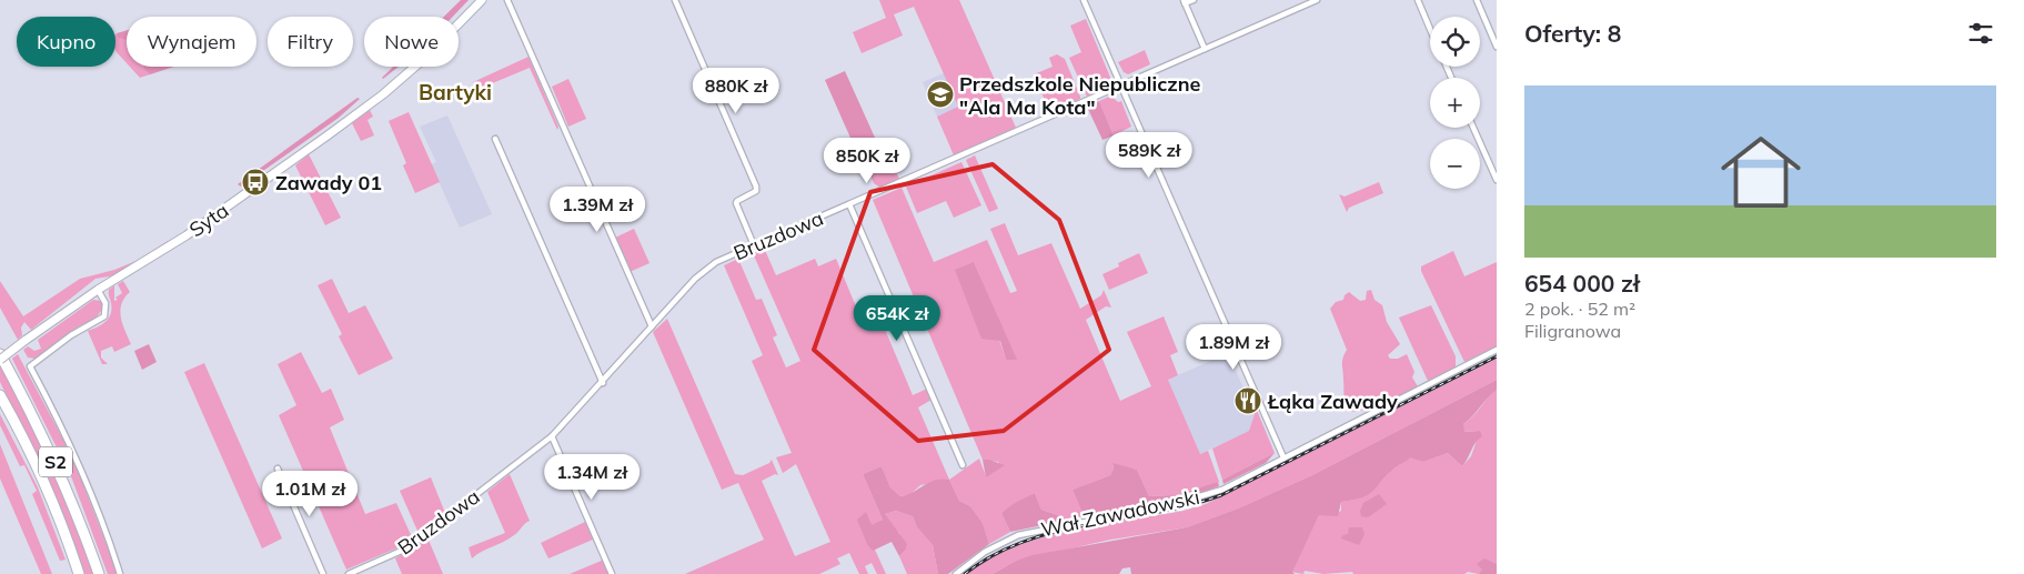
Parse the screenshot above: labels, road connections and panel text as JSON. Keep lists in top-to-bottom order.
{
  "streets": {
    "highway": ["S2"],
    "street": ["Syta", "Bruzdowa", "Wał Zawadowski"]
  },
  "districts": ["Bartyki"],
  "places": {
    "school or university": ["Przedszkole Niepubliczne \"Ala Ma Kota\""],
    "bus stop": ["Zawady 01"],
    "restaurant": ["Łąka Zawady"]
  },
  "page": {
    "heading": "Oferty: 8",
    "map_buttons": ["+", "−"],
    "chip": [
      "Kupno",
      "Wynajem",
      "Filtry",
      "Nowe"
    ],
    "list": [
      {
        "name": "654 000 zł",
        "note": "2 pok. · 52 m² · Filigranowa"
      }
    ],
    "price": [
      "880K zł",
      "589K zł",
      "850K zł",
      "1.39M zł",
      "654K zł",
      "1.89M zł",
      "1.34M zł",
      "1.01M zł"
    ]
  }
}
